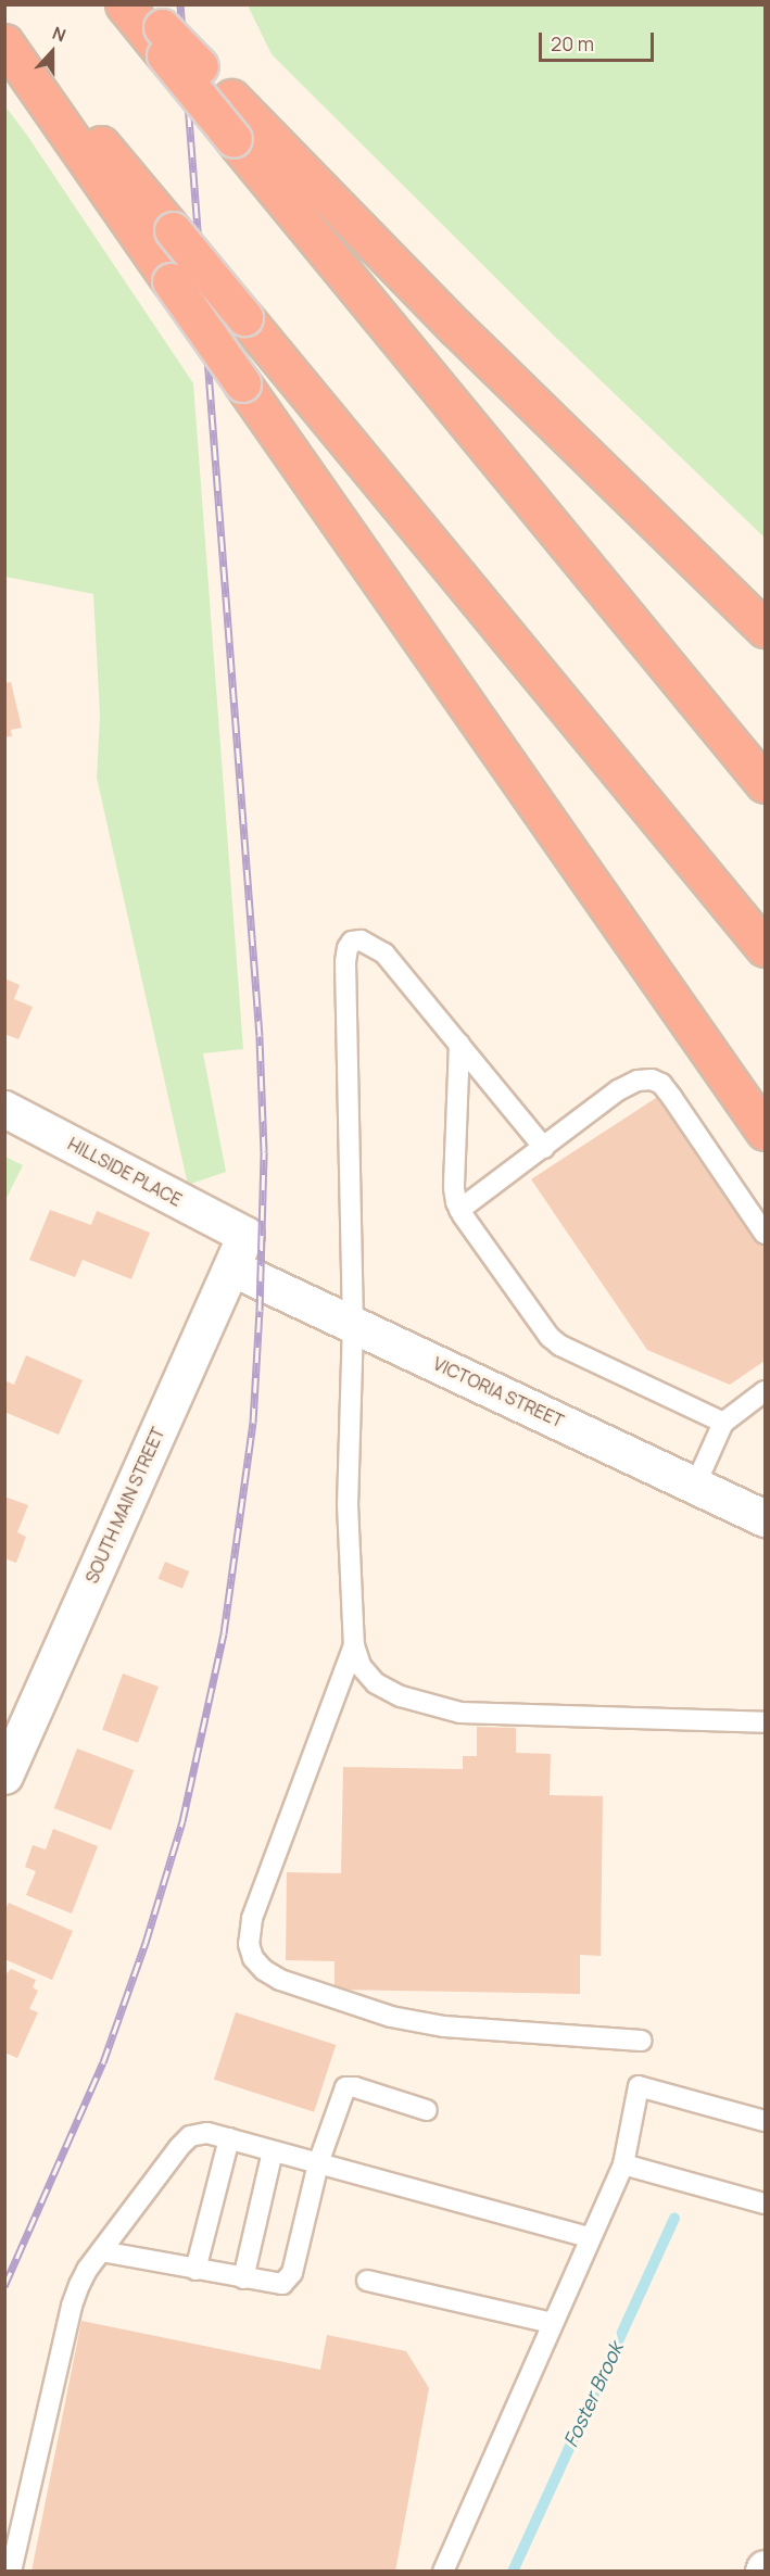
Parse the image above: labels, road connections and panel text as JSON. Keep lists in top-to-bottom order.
{
  "streets": {
    "street": ["HILLSIDE PLACE", "VICTORIA STREET", "SOUTH MAIN STREET"]
  },
  "crossings": [
    ["HILLSIDE PLACE", "SOUTH MAIN STREET"],
    ["VICTORIA STREET", "SOUTH MAIN STREET"]
  ],
  "water": ["Foster Brook"],
  "scale_bar": "20 m",
  "north": "top"
}
